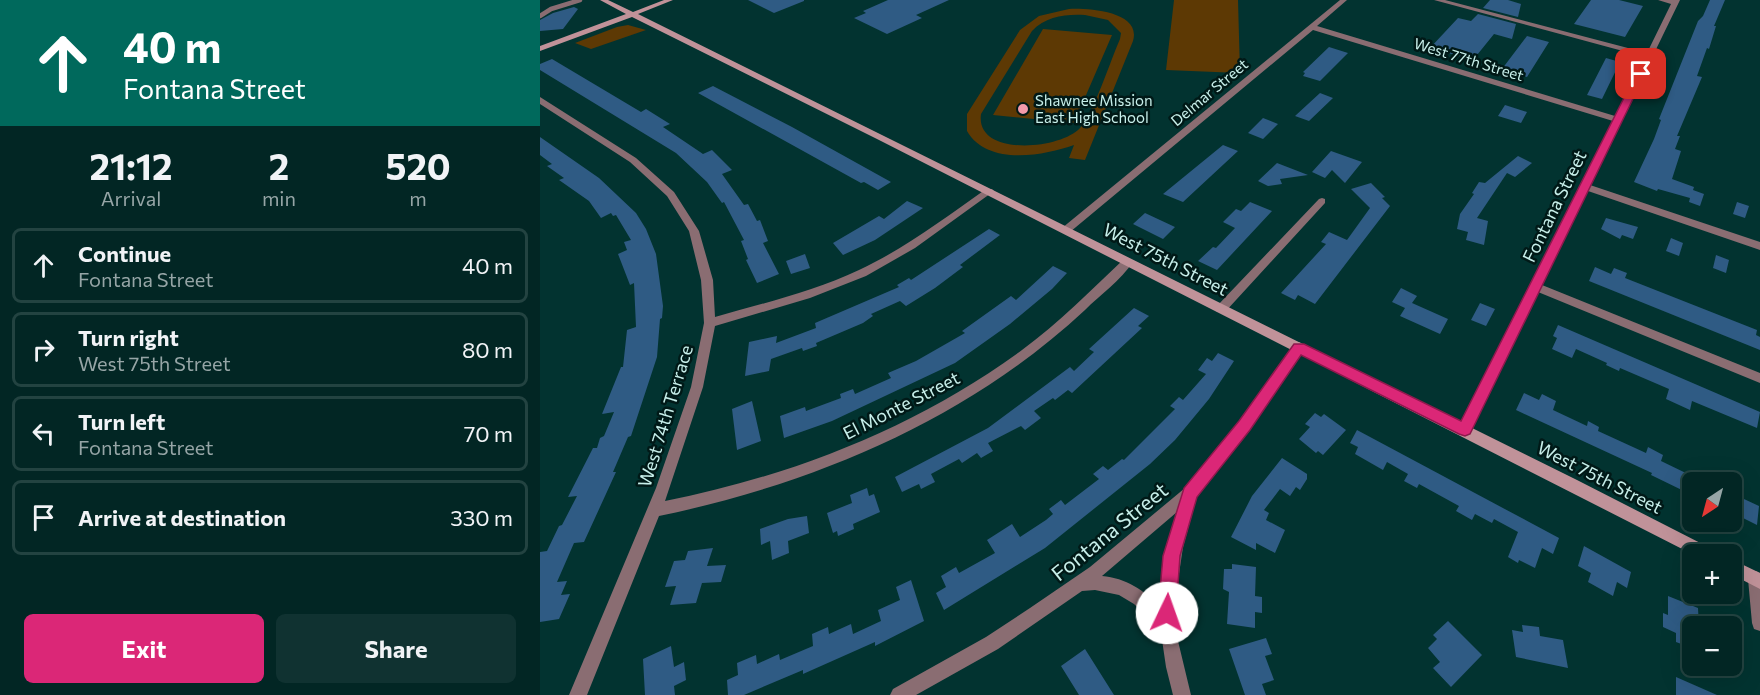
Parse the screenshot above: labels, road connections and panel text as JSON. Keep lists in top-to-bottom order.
{
  "streets": {
    "main road": ["West 75th Street"],
    "street": [
      "West 77th Street",
      "Delmar Street",
      "Fontana Street",
      "El Monte Street",
      "West 74th Terrace"
    ]
  },
  "crossings": [
    ["West 77th Street", "Delmar Street"],
    ["West 77th Street", "Fontana Street"],
    ["Delmar Street", "West 75th Street"],
    ["Fontana Street", "West 75th Street"],
    ["West 75th Street", "El Monte Street"],
    ["El Monte Street", "West 74th Terrace"]
  ],
  "places": ["Shawnee Mission East High School"],
  "north": "bottom left",
  "page": {
    "turn": ["40 m", "Fontana Street"],
    "eta": [
      "21:12",
      "Arrival",
      "2",
      "min",
      "520",
      "m"
    ],
    "list": [
      {
        "name": "Continue",
        "note": "Fontana Street",
        "value": "40 m"
      },
      {
        "name": "Turn right",
        "note": "West 75th Street",
        "value": "80 m"
      },
      {
        "name": "Turn left",
        "note": "Fontana Street",
        "value": "70 m"
      },
      {
        "name": "Arrive at destination",
        "value": "330 m"
      }
    ],
    "map_buttons": ["+", "−"],
    "buttons": ["Exit", "Share"]
  }
}
